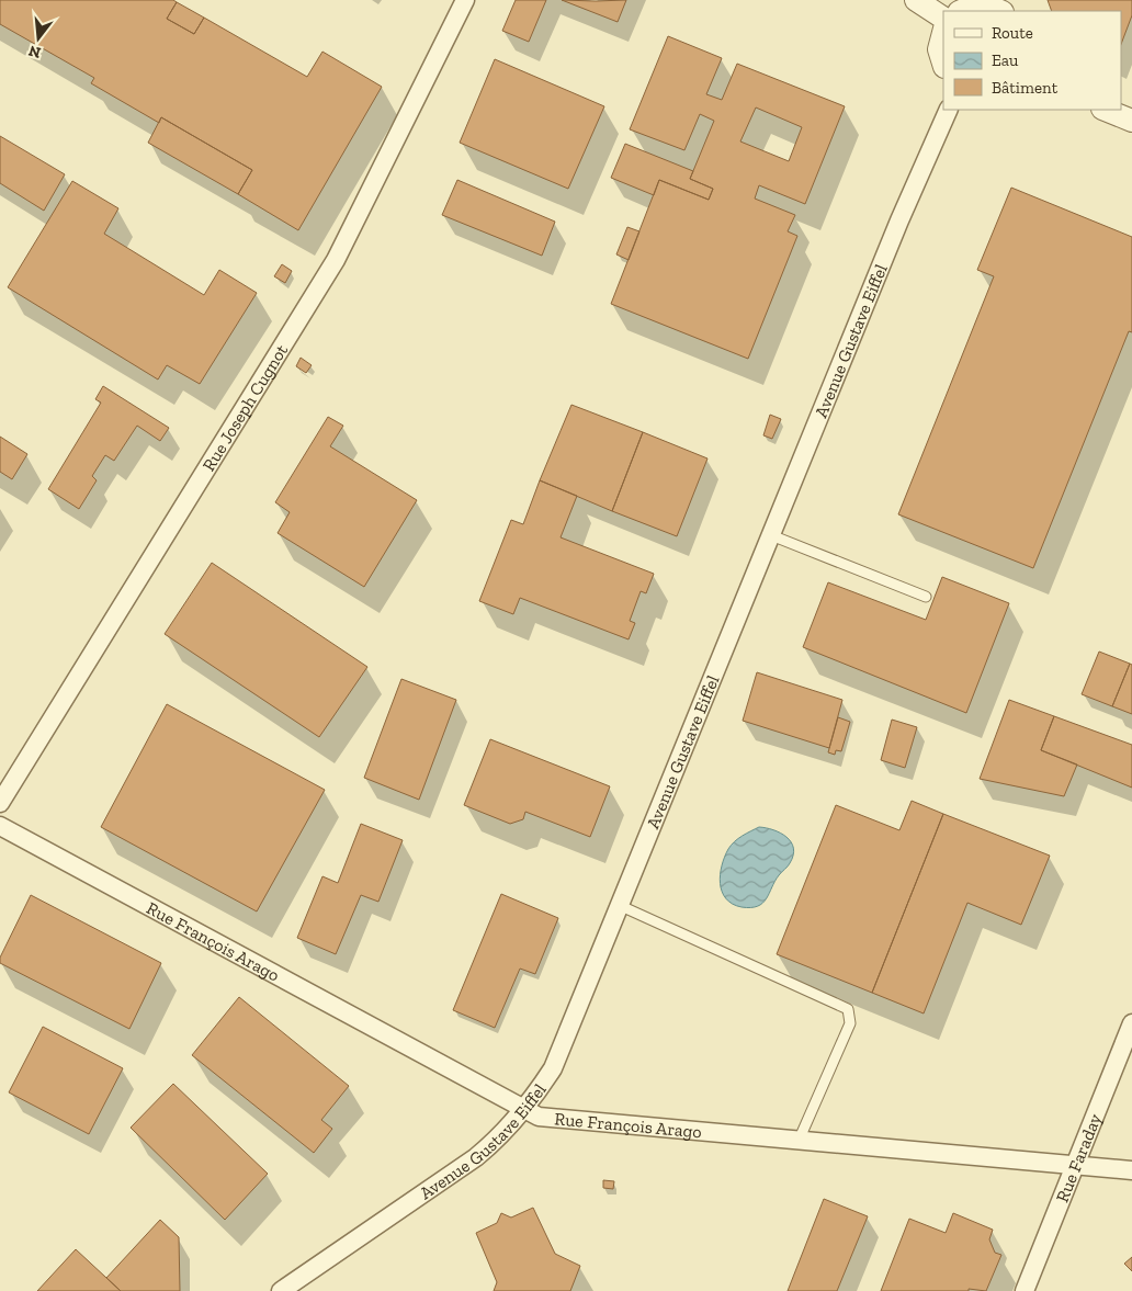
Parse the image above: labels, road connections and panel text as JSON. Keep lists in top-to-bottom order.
{
  "streets": {
    "street": [
      "Avenue Gustave Eiffel",
      "Rue Joseph Cugnot",
      "Rue François Arago",
      "Rue Faraday"
    ]
  },
  "crossings": [
    ["Avenue Gustave Eiffel", "Rue François Arago"],
    ["Rue François Arago", "Rue Faraday"]
  ],
  "legend": ["Route", "Eau", "Bâtiment"],
  "north": "bottom"
}
